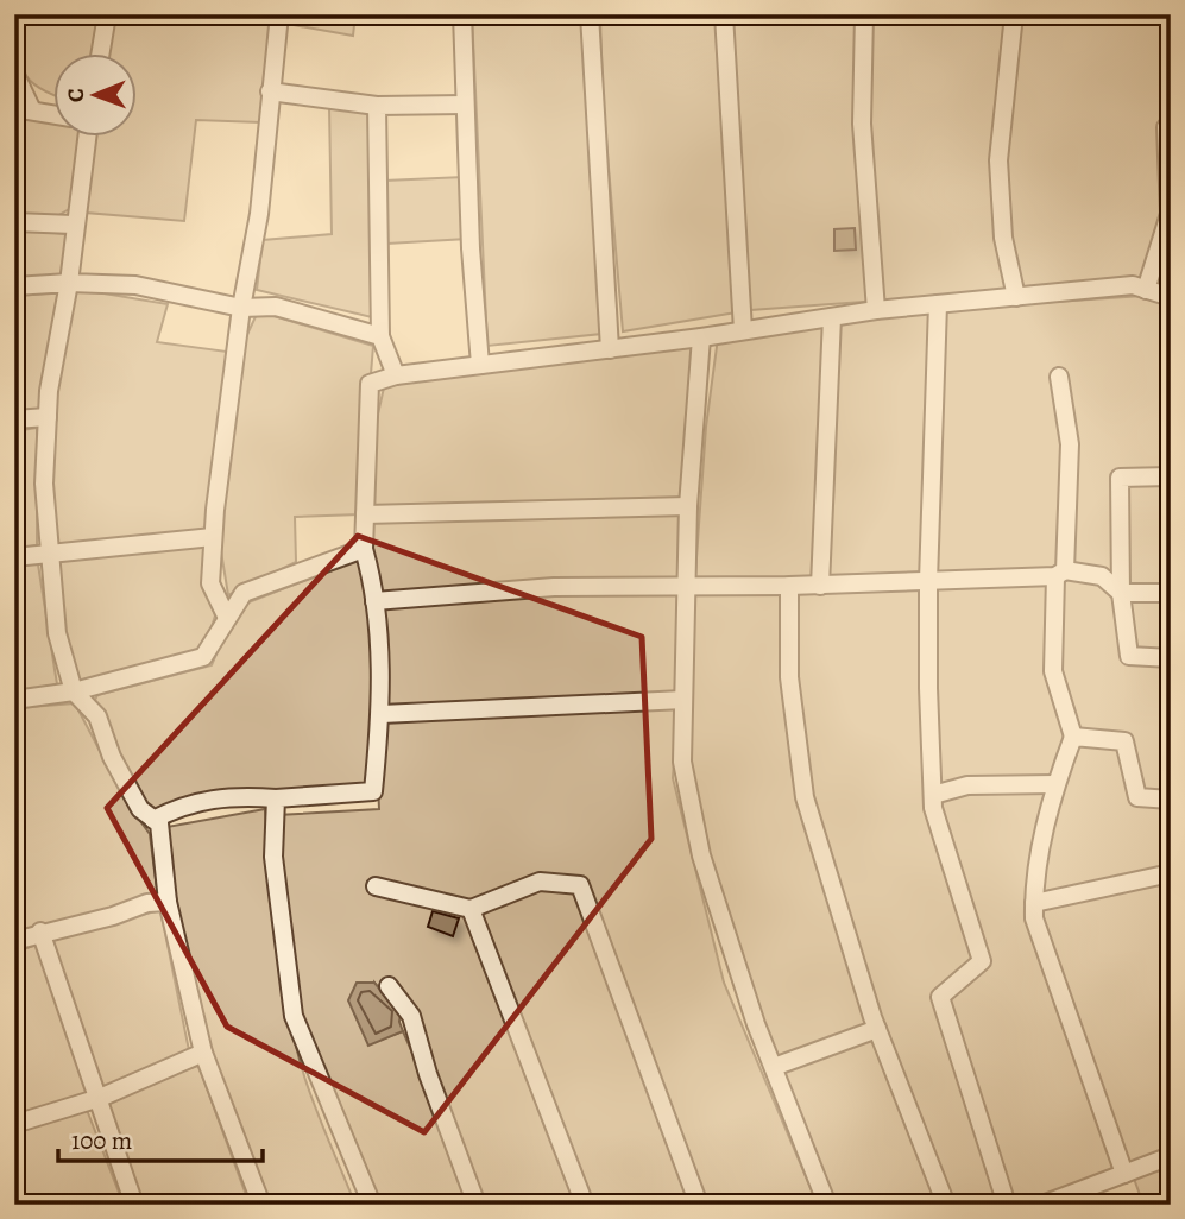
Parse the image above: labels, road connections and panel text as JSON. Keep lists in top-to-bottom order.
{
  "scale_bar": "100 m",
  "north": "left"
}
